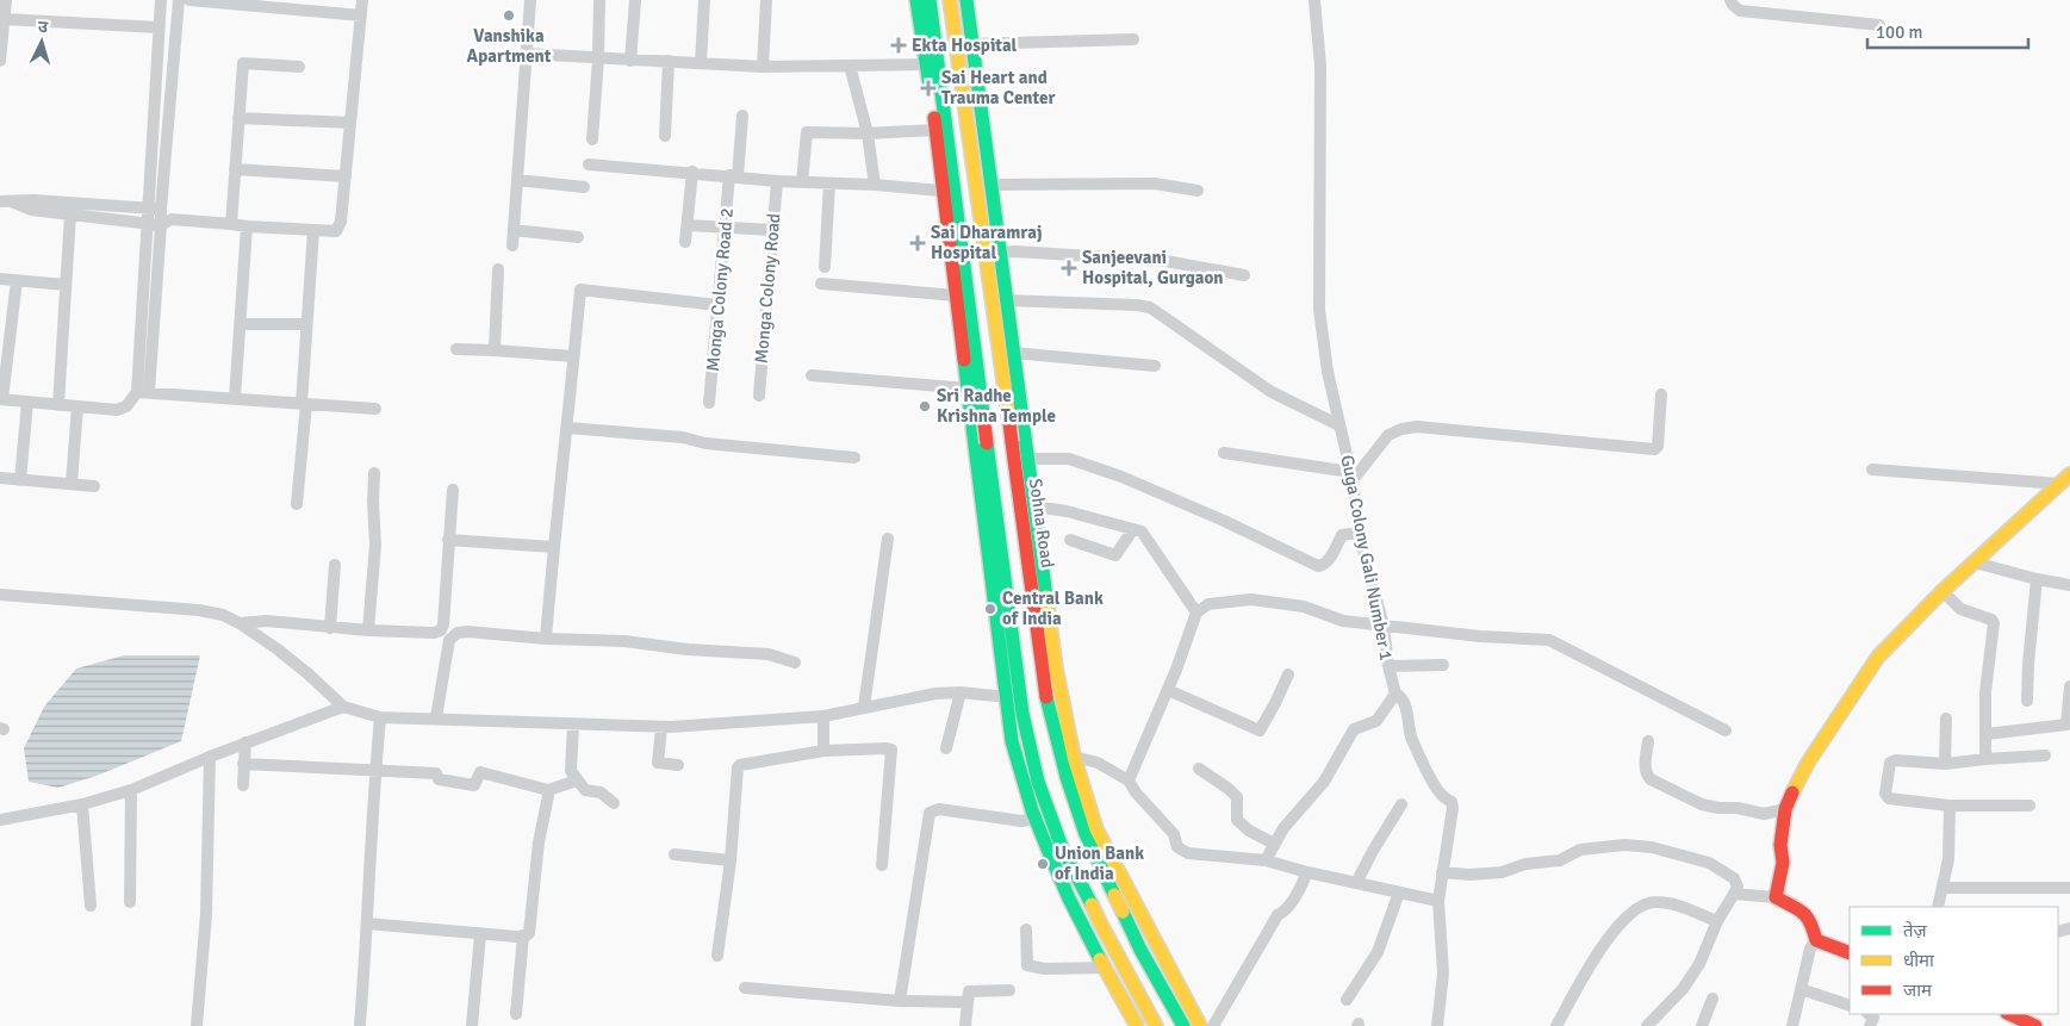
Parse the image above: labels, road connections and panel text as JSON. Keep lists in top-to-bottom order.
{
  "streets": {
    "main road": ["Sohna Road"],
    "street": ["Monga Colony Road", "Monga Colony Road 2", "Guga Colony Gali Number 1"]
  },
  "places": {
    "other": [
      "Vanshika Apartment",
      "Sri Radhe Krishna Temple",
      "Central Bank of India",
      "Union Bank of India"
    ],
    "health": [
      "Ekta Hospital",
      "Sai Heart and Trauma Center",
      "Sai Dharamraj Hospital",
      "Sanjeevani Hospital, Gurgaon"
    ]
  },
  "legend": ["तेज़", "धीमा", "जाम"],
  "scale_bar": "100 m",
  "north": "top"
}
